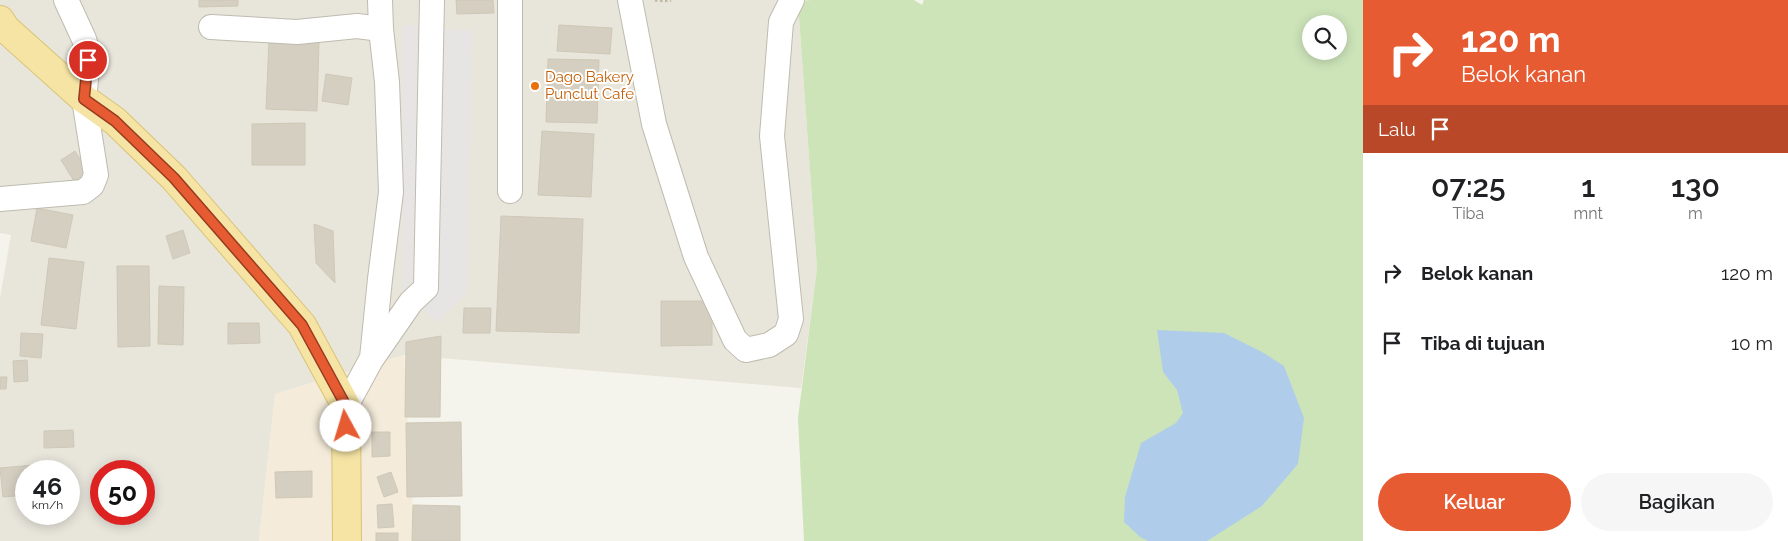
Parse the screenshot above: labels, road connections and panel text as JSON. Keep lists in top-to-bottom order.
{
  "places": ["Dago Bakery Punclut Cafe"],
  "page": {
    "turn": ["120 m", "Belok kanan"],
    "then": "Lalu",
    "eta": [
      "07:25",
      "Tiba",
      "1",
      "mnt",
      "130",
      "m"
    ],
    "list": [
      {
        "name": "Belok kanan",
        "value": "120 m"
      },
      {
        "name": "Tiba di tujuan",
        "value": "10 m"
      }
    ],
    "speed": "46 km/h",
    "limit": "50",
    "buttons": ["Keluar", "Bagikan"]
  }
}
